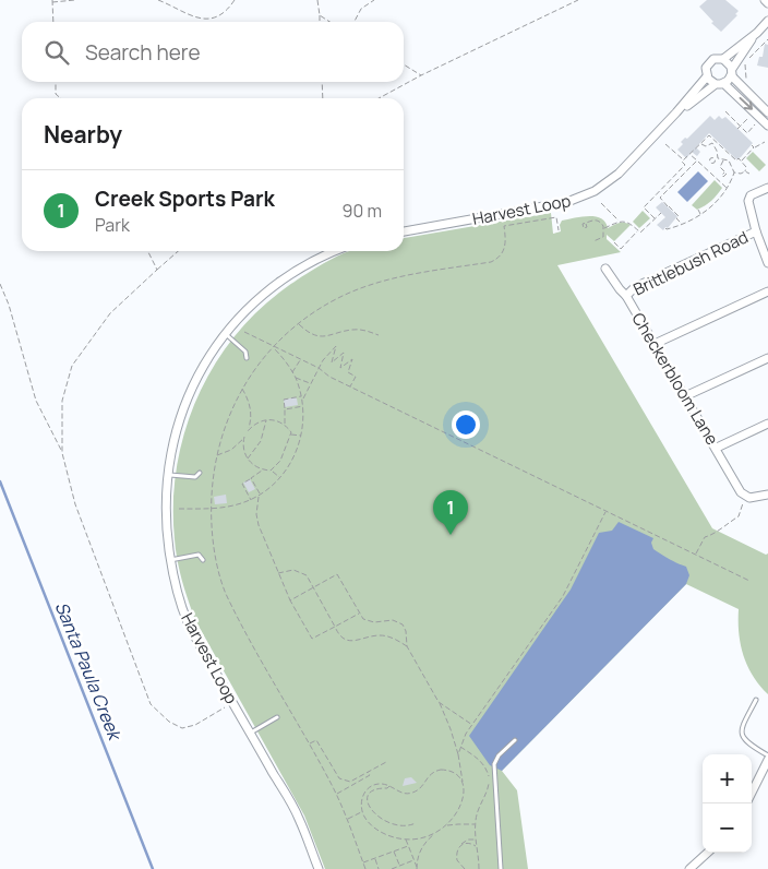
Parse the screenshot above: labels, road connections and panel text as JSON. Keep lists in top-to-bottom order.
{
  "streets": {
    "street": ["Harvest Loop", "Brittlebush Road", "Checkerbloom Lane"]
  },
  "crossings": [
    ["Brittlebush Road", "Checkerbloom Lane"]
  ],
  "water": ["Santa Paula Creek"],
  "page": {
    "search": "Search here",
    "heading": "Nearby",
    "list": [
      {
        "mark": "1",
        "name": "Creek Sports Park",
        "note": "Park",
        "value": "90 m"
      }
    ],
    "pins": "1",
    "map_buttons": ["+", "−"]
  }
}
